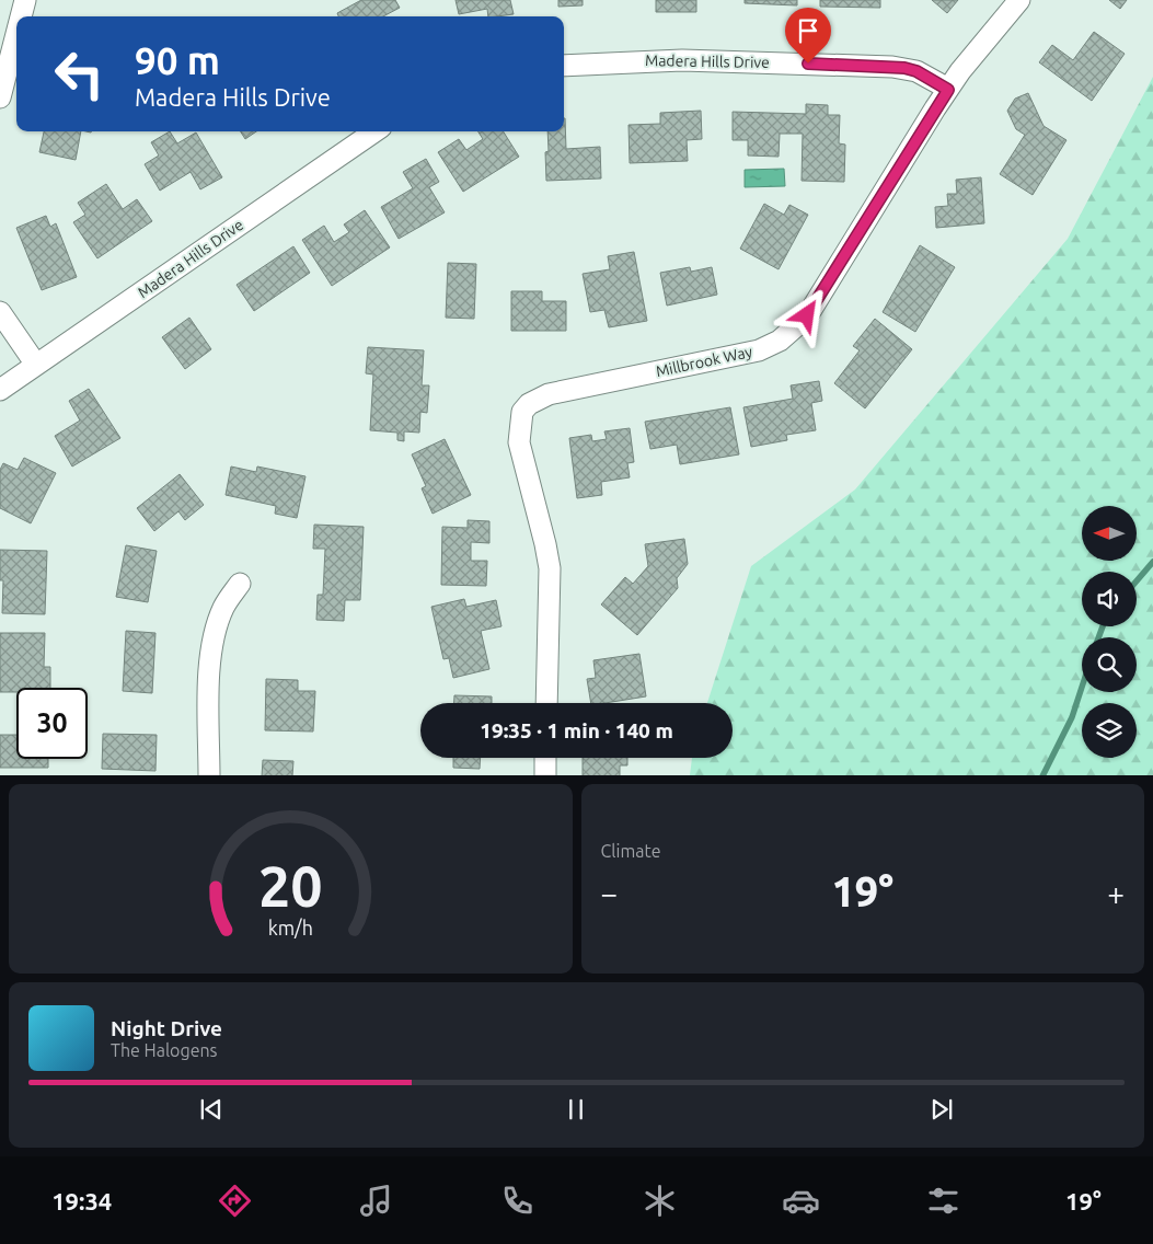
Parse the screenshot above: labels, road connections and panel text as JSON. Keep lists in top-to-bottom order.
{
  "streets": {
    "street": ["Madera Hills Drive", "Millbrook Way"]
  },
  "crossings": [
    ["Madera Hills Drive", "Millbrook Way"]
  ],
  "north": "left",
  "page": {
    "turn": ["90 m", "Madera Hills Drive"],
    "limit": "30",
    "trip": "19:35 · 1 min · 140 m",
    "tile": "Climate",
    "heat": ["−", "19°", "+"],
    "song": ["Night Drive", "The Halogens"],
    "tabs": ["19:34", "19°"],
    "gauge": ["20", "km/h"]
  }
}
